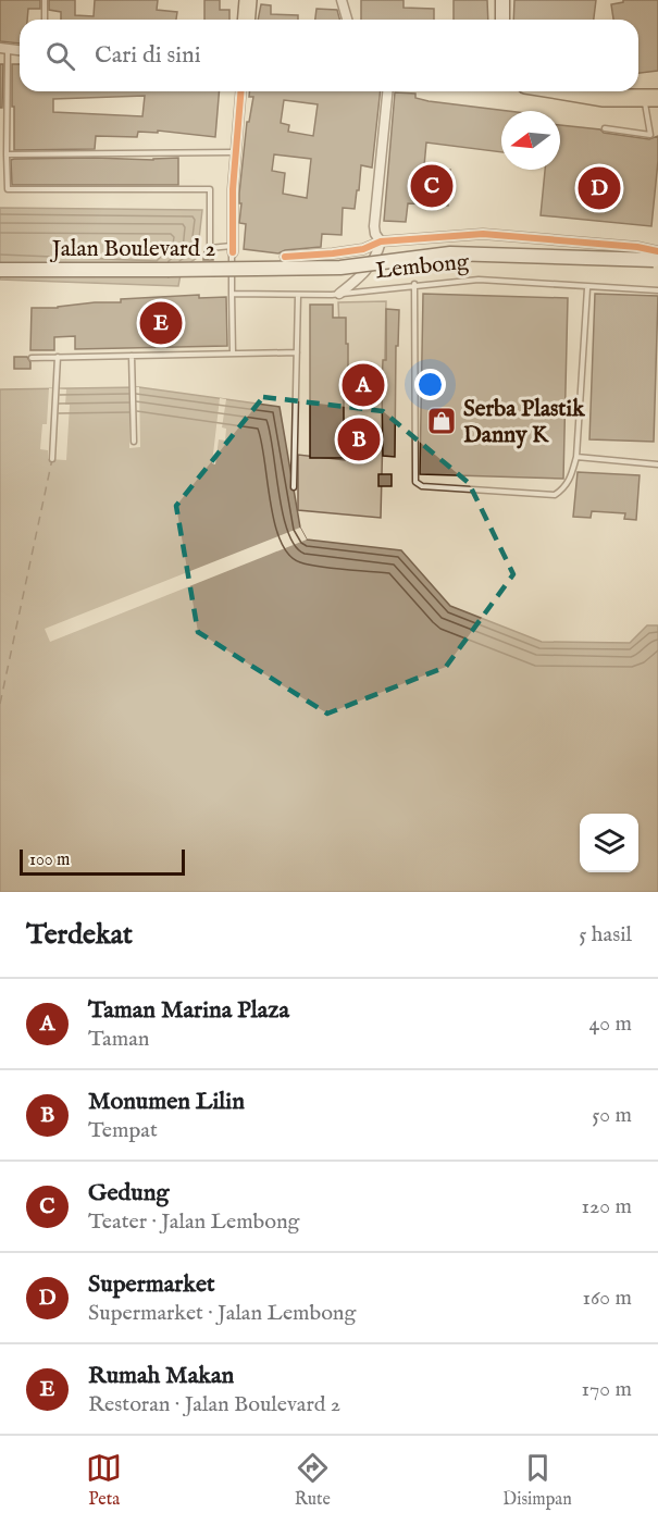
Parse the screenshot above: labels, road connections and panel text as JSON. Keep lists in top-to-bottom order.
{
  "streets": {
    "main road": ["Jalan Boulevard 2"],
    "street": ["Lembong"]
  },
  "crossings": [
    ["Jalan Boulevard 2", "Lembong"]
  ],
  "places": {
    "shop": ["Serba Plastik Danny K"]
  },
  "scale_bar": "100 m",
  "north": "left",
  "page": {
    "search": "Cari di sini",
    "pins": [
      "C",
      "D",
      "E",
      "A",
      "B"
    ],
    "scale": "100 m",
    "heading": ["Terdekat", "5 hasil"],
    "list": [
      {
        "mark": "A",
        "name": "Taman Marina Plaza",
        "note": "Taman",
        "value": "40 m"
      },
      {
        "mark": "B",
        "name": "Monumen Lilin",
        "note": "Tempat",
        "value": "50 m"
      },
      {
        "mark": "C",
        "name": "Gedung",
        "note": "Teater · Jalan Lembong",
        "value": "120 m"
      },
      {
        "mark": "D",
        "name": "Supermarket",
        "note": "Supermarket · Jalan Lembong",
        "value": "160 m"
      },
      {
        "mark": "E",
        "name": "Rumah Makan",
        "note": "Restoran · Jalan Boulevard 2",
        "value": "170 m"
      }
    ],
    "nav": ["Peta", "Rute", "Disimpan"]
  }
}
